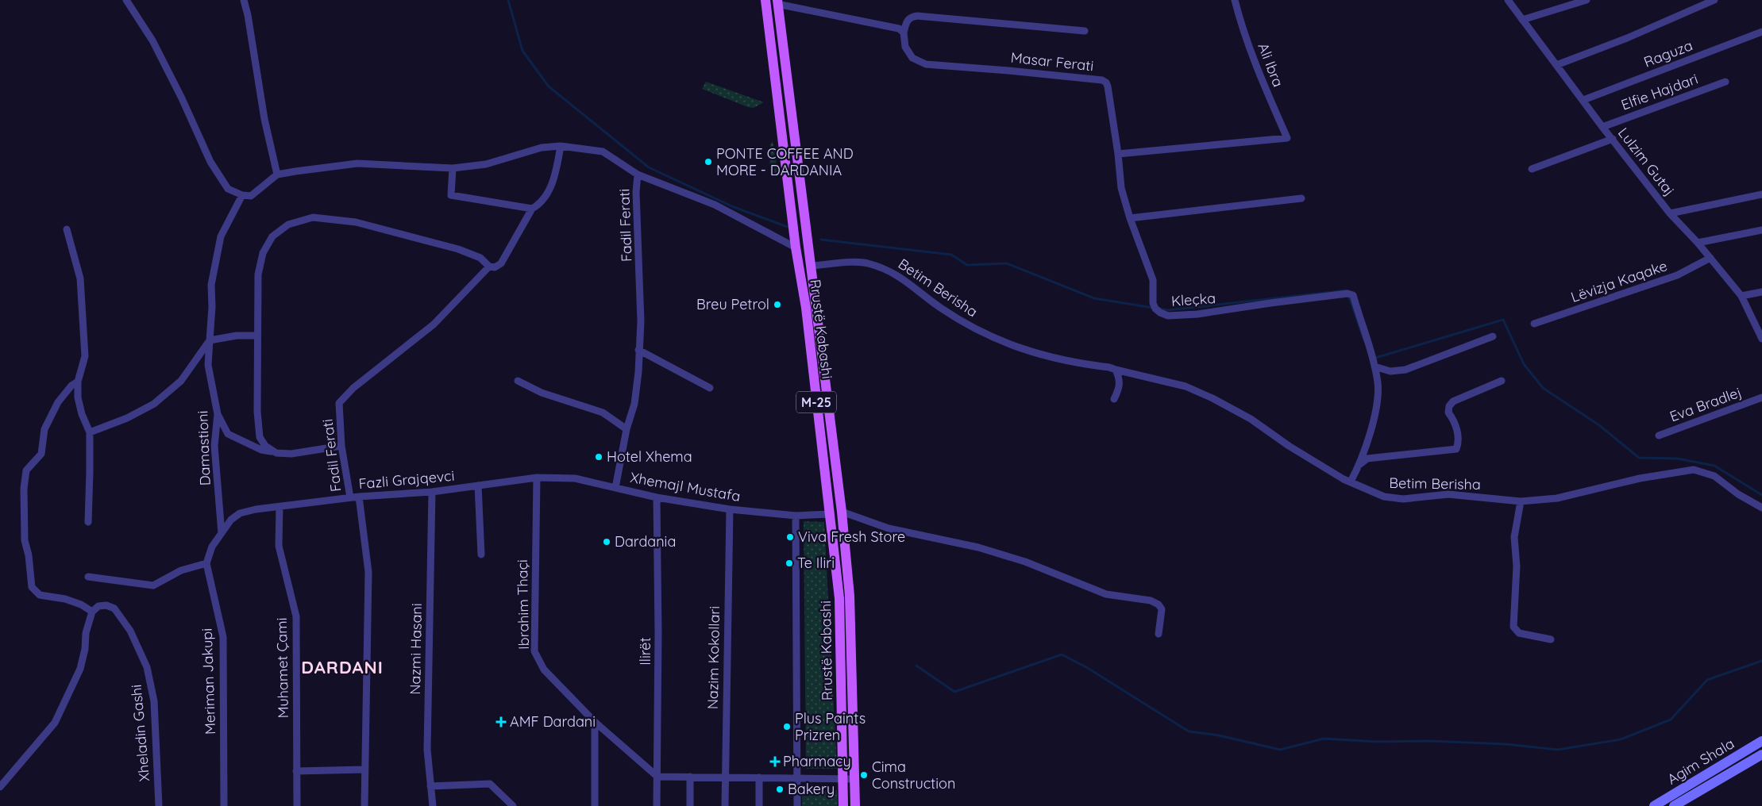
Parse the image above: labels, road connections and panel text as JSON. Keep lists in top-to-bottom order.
{
  "streets": {
    "main road": ["Rrustë Kabashi", "M-25", "Agim Shala"],
    "street": [
      "Raguza",
      "Masar Ferati",
      "Ali Ibra",
      "Elfie Hajdari",
      "Lulzim Gutaj",
      "Fadil Ferati",
      "Lëvizja Kaqake",
      "Betim Berisha",
      "Kleçka",
      "Eva Bradlej",
      "Damastioni",
      "Fazli Grajqevci",
      "Xhemajl Mustafa",
      "Ibrahim Thaçi",
      "Nazmi Hasani",
      "Ilirët",
      "Nazim Kokollari",
      "Muhamet Çami",
      "Meriman Jakupi",
      "Xheladin Gashi"
    ]
  },
  "crossings": [
    ["Raguza", "Lulzim Gutaj"],
    ["Masar Ferati", "Ali Ibra"],
    ["Masar Ferati", "Kleçka"],
    ["Ali Ibra", "Kleçka"],
    ["Elfie Hajdari", "Lulzim Gutaj"],
    ["Lulzim Gutaj", "Lëvizja Kaqake"],
    ["Fadil Ferati", "Fazli Grajqevci"],
    ["Fadil Ferati", "Xhemajl Mustafa"],
    ["Betim Berisha", "Rrustë Kabashi"],
    ["Rrustë Kabashi", "Xhemajl Mustafa"],
    ["Damastioni", "Fazli Grajqevci"],
    ["Fazli Grajqevci", "Xhemajl Mustafa"],
    ["Fazli Grajqevci", "Ibrahim Thaçi"],
    ["Fazli Grajqevci", "Nazmi Hasani"],
    ["Fazli Grajqevci", "Muhamet Çami"],
    ["Xhemajl Mustafa", "Ibrahim Thaçi"],
    ["Xhemajl Mustafa", "Ilirët"],
    ["Xhemajl Mustafa", "Nazim Kokollari"],
    ["Ibrahim Thaçi", "Ilirët"]
  ],
  "districts": ["DARDANI"],
  "places": {
    "other": [
      "PONTE COFFEE AND MORE - DARDANIA",
      "Breu Petrol",
      "Hotel Xhema",
      "Viva Fresh Store",
      "Dardania",
      "Te Iliri",
      "Plus Paints Prizren",
      "Cima Construction",
      "Bakery"
    ],
    "health": ["AMF Dardani", "Pharmacy"]
  }
}
